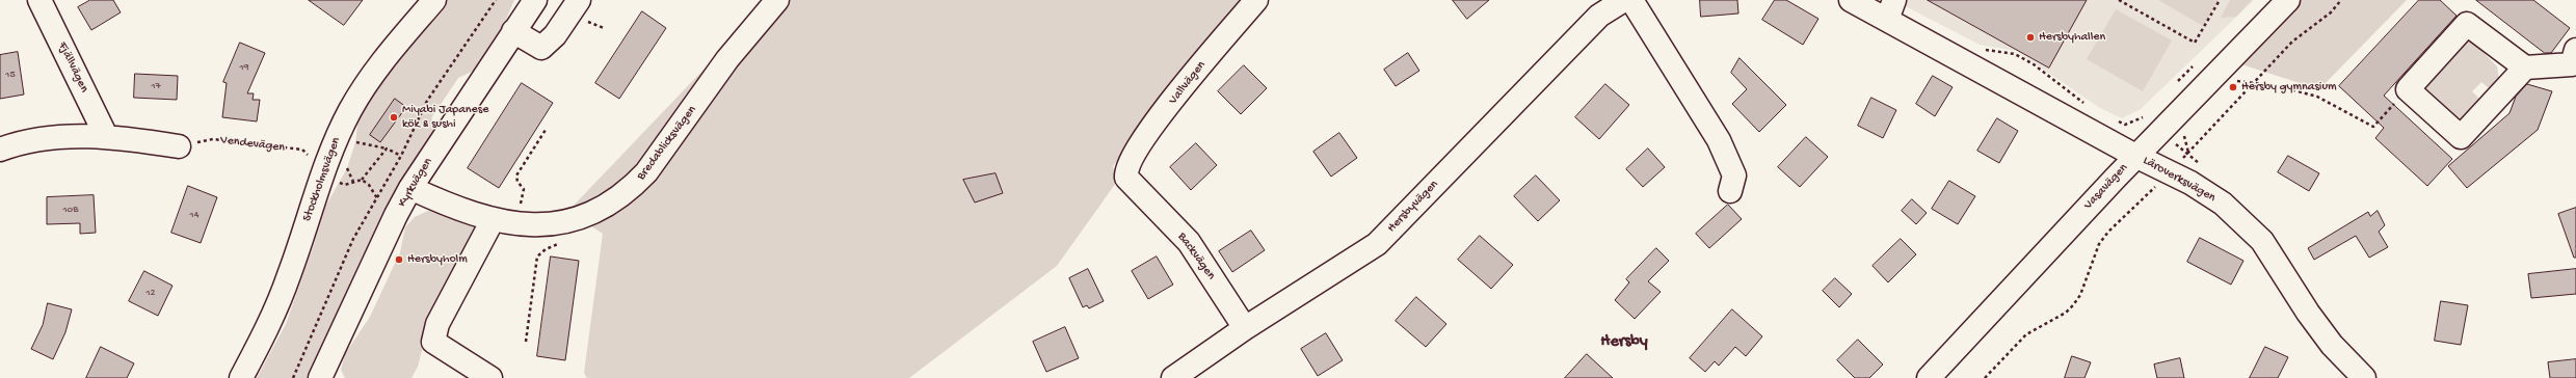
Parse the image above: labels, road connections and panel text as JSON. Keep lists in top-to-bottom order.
{
  "streets": {
    "street": [
      "Fjällvägen",
      "Vallvägen",
      "Bredablicksvägen",
      "Stockholmsvägen",
      "Läroverksvägen",
      "Kyrkvägen",
      "Vasavägen",
      "Hersbyvägen",
      "Backvägen"
    ],
    "path": ["Vendevägen"]
  },
  "crossings": [
    ["Vallvägen", "Backvägen"],
    ["Bredablicksvägen", "Kyrkvägen"],
    ["Vendevägen", "Stockholmsvägen"],
    ["Läroverksvägen", "Vasavägen"],
    ["Hersbyvägen", "Backvägen"]
  ],
  "districts": ["Hersby"],
  "places": [
    "Hersbyhallen",
    "Hersby gymnasium",
    "Miyabi Japanese kök & sushi",
    "Hersbyholm"
  ],
  "house_numbers": [
    "19",
    "15",
    "17",
    "10B",
    "14",
    "12"
  ]
}
